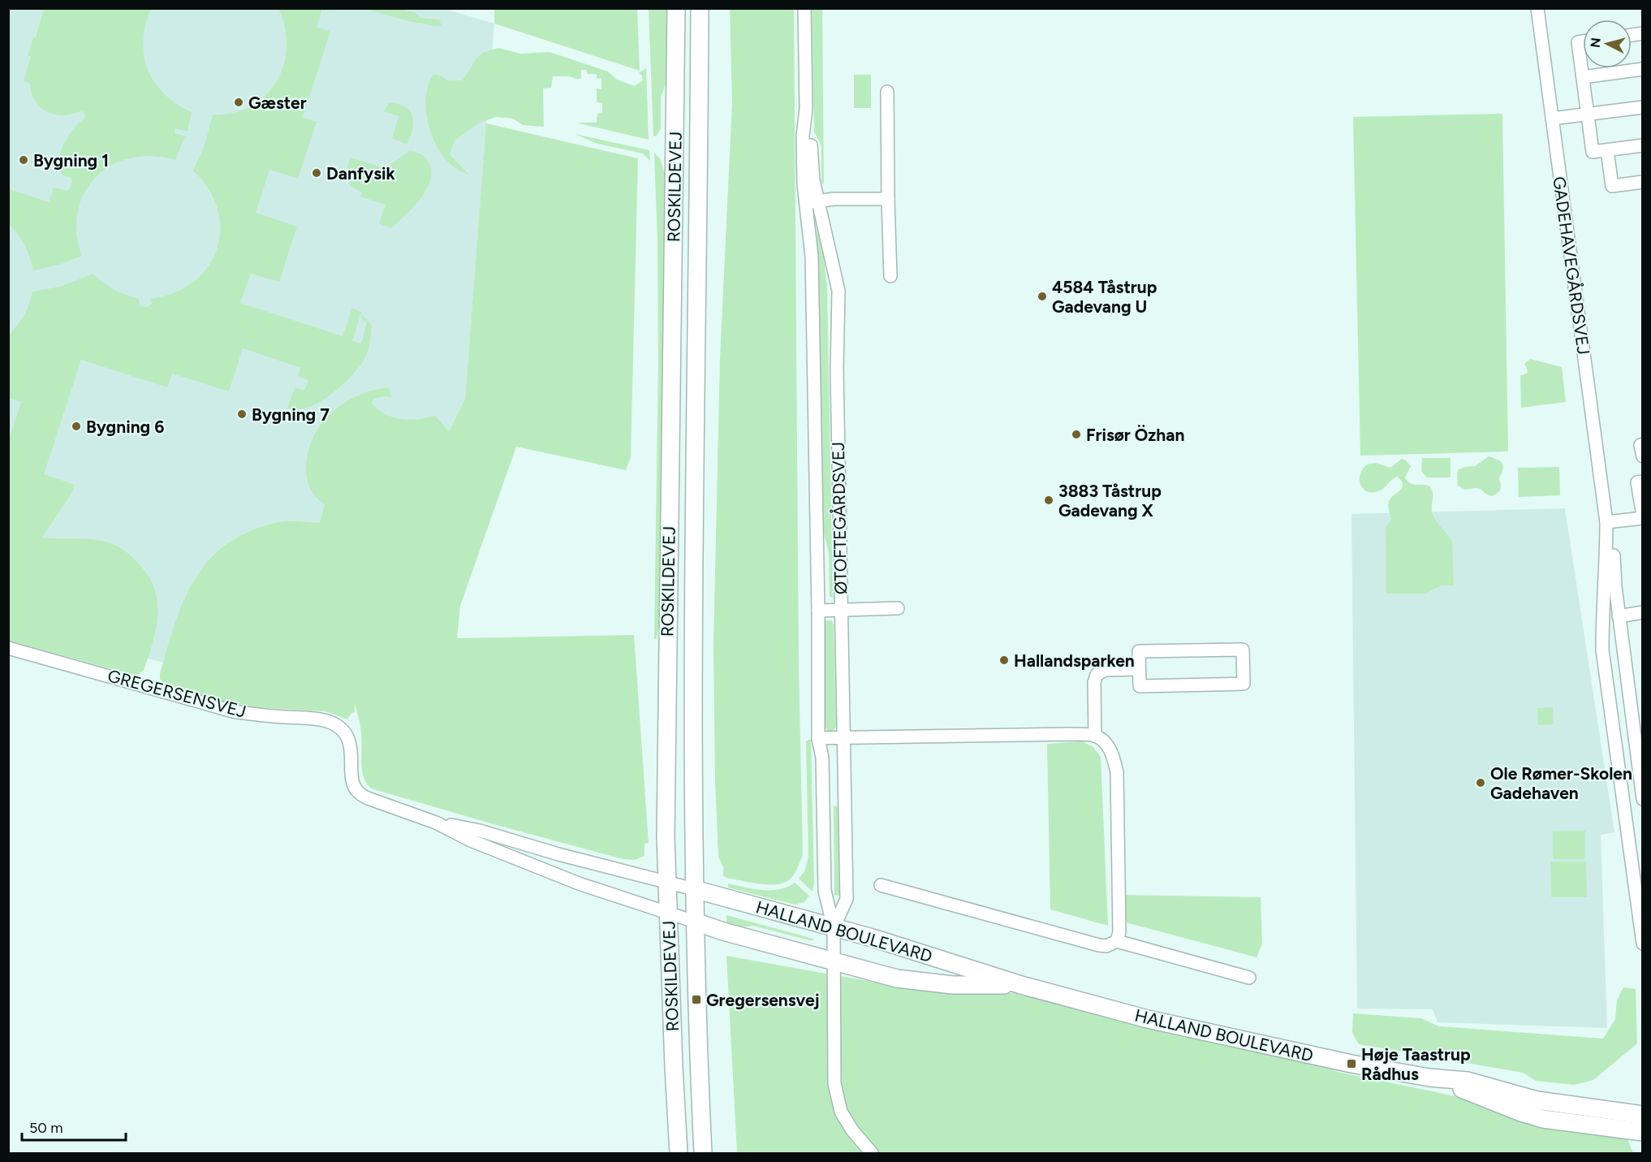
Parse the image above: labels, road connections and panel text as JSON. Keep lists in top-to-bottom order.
{
  "streets": {
    "main road": ["ROSKILDEVEJ", "HALLAND BOULEVARD"],
    "street": ["GADEHAVEGÅRDSVEJ", "ØTOFTEGÅRDSVEJ", "GREGERSENSVEJ"]
  },
  "crossings": [
    ["ROSKILDEVEJ", "GREGERSENSVEJ"],
    ["ROSKILDEVEJ", "HALLAND BOULEVARD"],
    ["ØTOFTEGÅRDSVEJ", "HALLAND BOULEVARD"],
    ["GREGERSENSVEJ", "HALLAND BOULEVARD"]
  ],
  "places": {
    "other": [
      "Gæster",
      "Bygning 1",
      "Danfysik",
      "4584 Tåstrup Gadevang U",
      "Bygning 7",
      "Bygning 6",
      "Frisør Özhan",
      "3883 Tåstrup Gadevang X",
      "Hallandsparken",
      "Ole Rømer-Skolen Gadehaven"
    ],
    "transit": ["Gregersensvej", "Høje Taastrup Rådhus"]
  },
  "scale_bar": "50 m",
  "north": "left"
}
